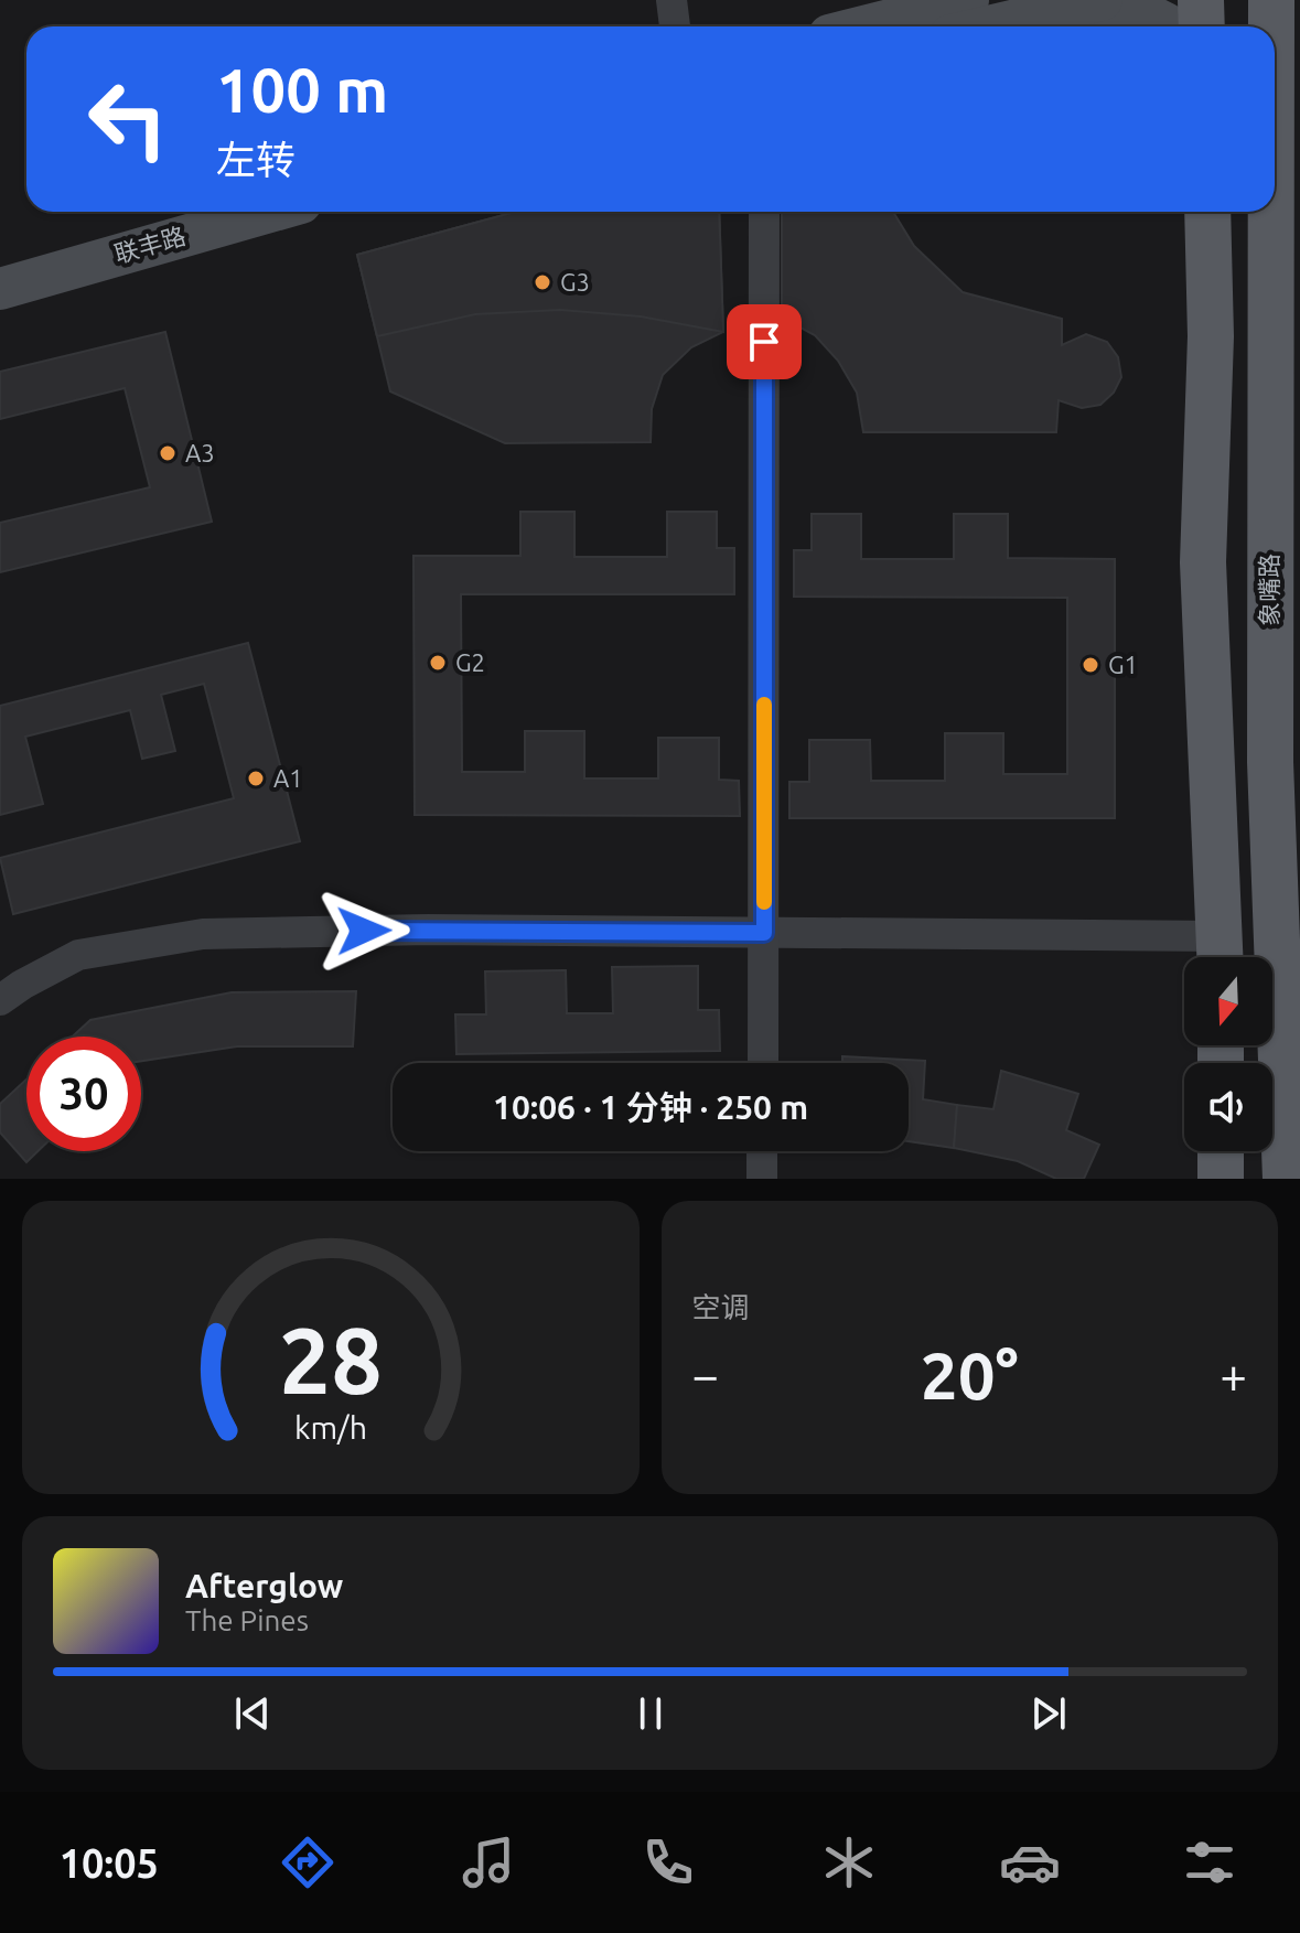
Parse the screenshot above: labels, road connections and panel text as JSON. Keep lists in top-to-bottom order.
{
  "streets": {
    "main road": ["联丰路", "象嘴路"]
  },
  "places": [
    "G3",
    "A3",
    "G2",
    "G1",
    "A1"
  ],
  "north": "bottom",
  "page": {
    "turn": ["100 m", "左转"],
    "limit": "30",
    "trip": "10:06 · 1 分钟 · 250 m",
    "tile": "空调",
    "heat": ["−", "20°", "+"],
    "song": ["Afterglow", "The Pines"],
    "tabs": "10:05",
    "gauge": ["28", "km/h"]
  }
}
